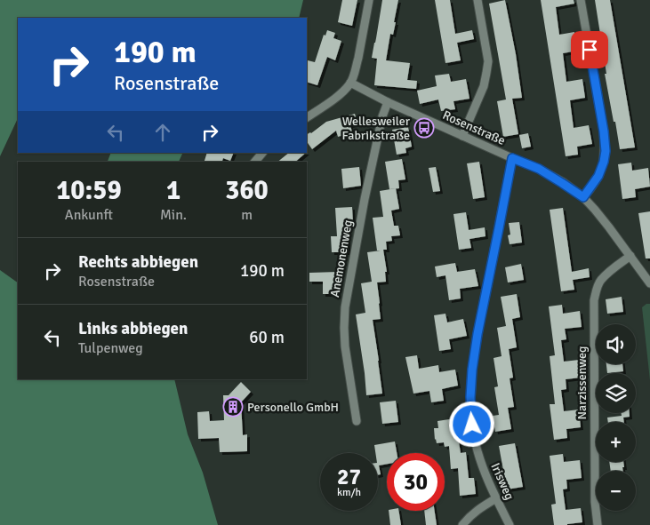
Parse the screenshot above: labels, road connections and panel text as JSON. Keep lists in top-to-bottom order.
{
  "streets": {
    "street": [
      "Rosenstraße",
      "Anemonenweg",
      "Narzissenweg",
      "Irisweg"
    ]
  },
  "crossings": [
    ["Rosenstraße", "Anemonenweg"],
    ["Rosenstraße", "Narzissenweg"],
    ["Rosenstraße", "Irisweg"]
  ],
  "places": {
    "bus stop": ["Wellesweiler Fabrikstraße"],
    "building": ["Personello GmbH"]
  },
  "page": {
    "turn": ["190 m", "Rosenstraße"],
    "eta": [
      "10:59",
      "Ankunft",
      "1",
      "Min.",
      "360",
      "m"
    ],
    "list": [
      {
        "name": "Rechts abbiegen",
        "note": "Rosenstraße",
        "value": "190 m"
      },
      {
        "name": "Links abbiegen",
        "note": "Tulpenweg",
        "value": "60 m"
      }
    ],
    "map_buttons": ["+", "−"],
    "speed": "27 km/h",
    "limit": "30"
  }
}
